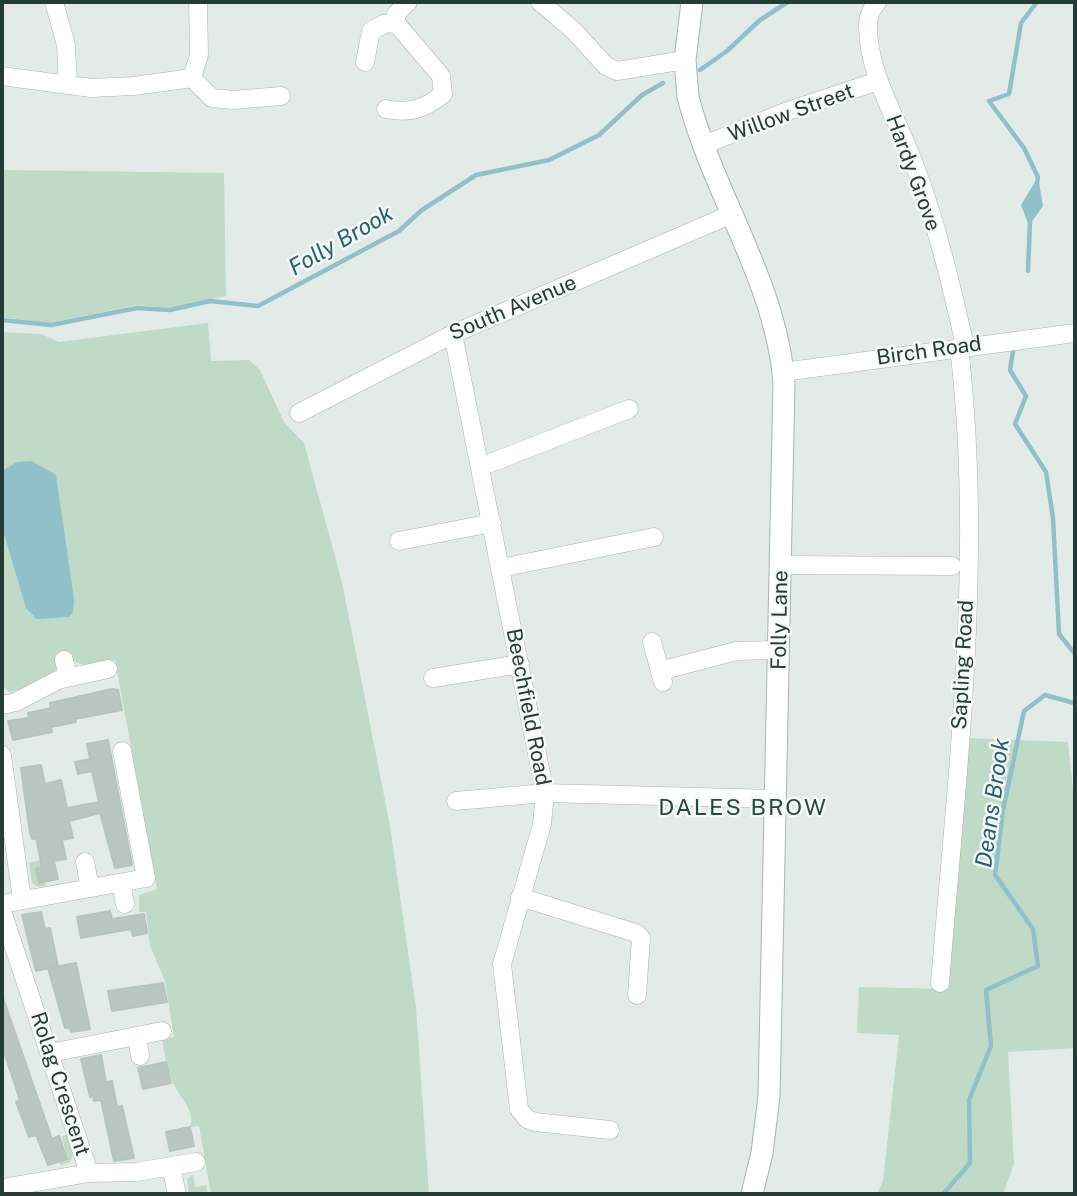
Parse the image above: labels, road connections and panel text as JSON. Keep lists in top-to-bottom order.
{
  "streets": {
    "main road": ["Folly Lane"],
    "street": [
      "Willow Street",
      "Hardy Grove",
      "South Avenue",
      "Birch Road",
      "Sapling Road",
      "Beechfield Road",
      "Rolag Crescent"
    ]
  },
  "crossings": [
    ["Willow Street", "Hardy Grove"],
    ["Willow Street", "Folly Lane"],
    ["Hardy Grove", "Birch Road"],
    ["Hardy Grove", "Sapling Road"],
    ["South Avenue", "Folly Lane"],
    ["South Avenue", "Beechfield Road"],
    ["Birch Road", "Folly Lane"],
    ["Birch Road", "Sapling Road"]
  ],
  "districts": ["DALES BROW"],
  "water": ["Folly Brook", "Deans Brook"]
}
